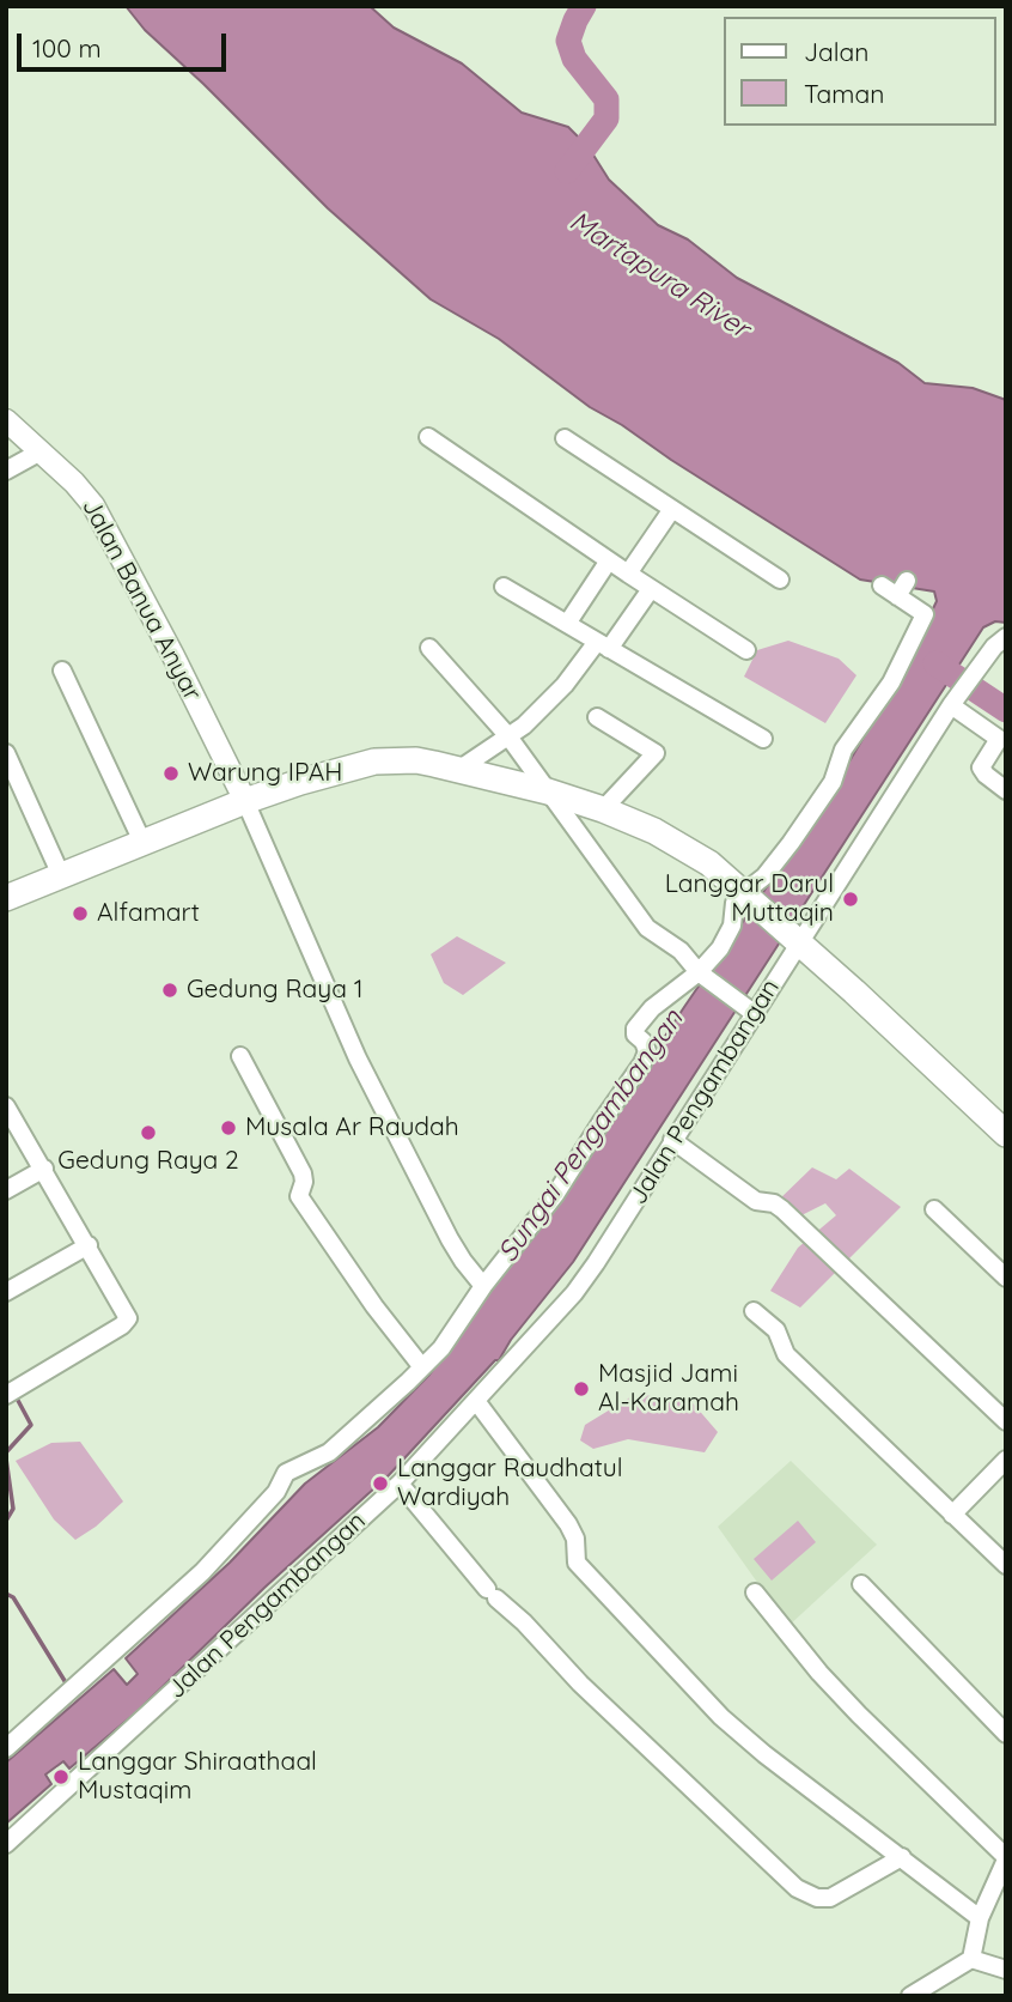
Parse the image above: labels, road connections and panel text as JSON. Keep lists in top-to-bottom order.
{
  "streets": {
    "street": ["Jalan Banua Anyar", "Jalan Pengambangan"]
  },
  "water": ["Martapura River", "Sungai Pengambangan"],
  "places": [
    "Warung IPAH",
    "Langgar Darul Muttaqin",
    "Alfamart",
    "Gedung Raya 1",
    "Musala Ar Raudah",
    "Gedung Raya 2",
    "Masjid Jami Al-Karamah",
    "Langgar Raudhatul Wardiyah",
    "Langgar Shiraathaal Mustaqim"
  ],
  "legend": ["Jalan", "Taman"],
  "scale_bar": "100 m"
}
